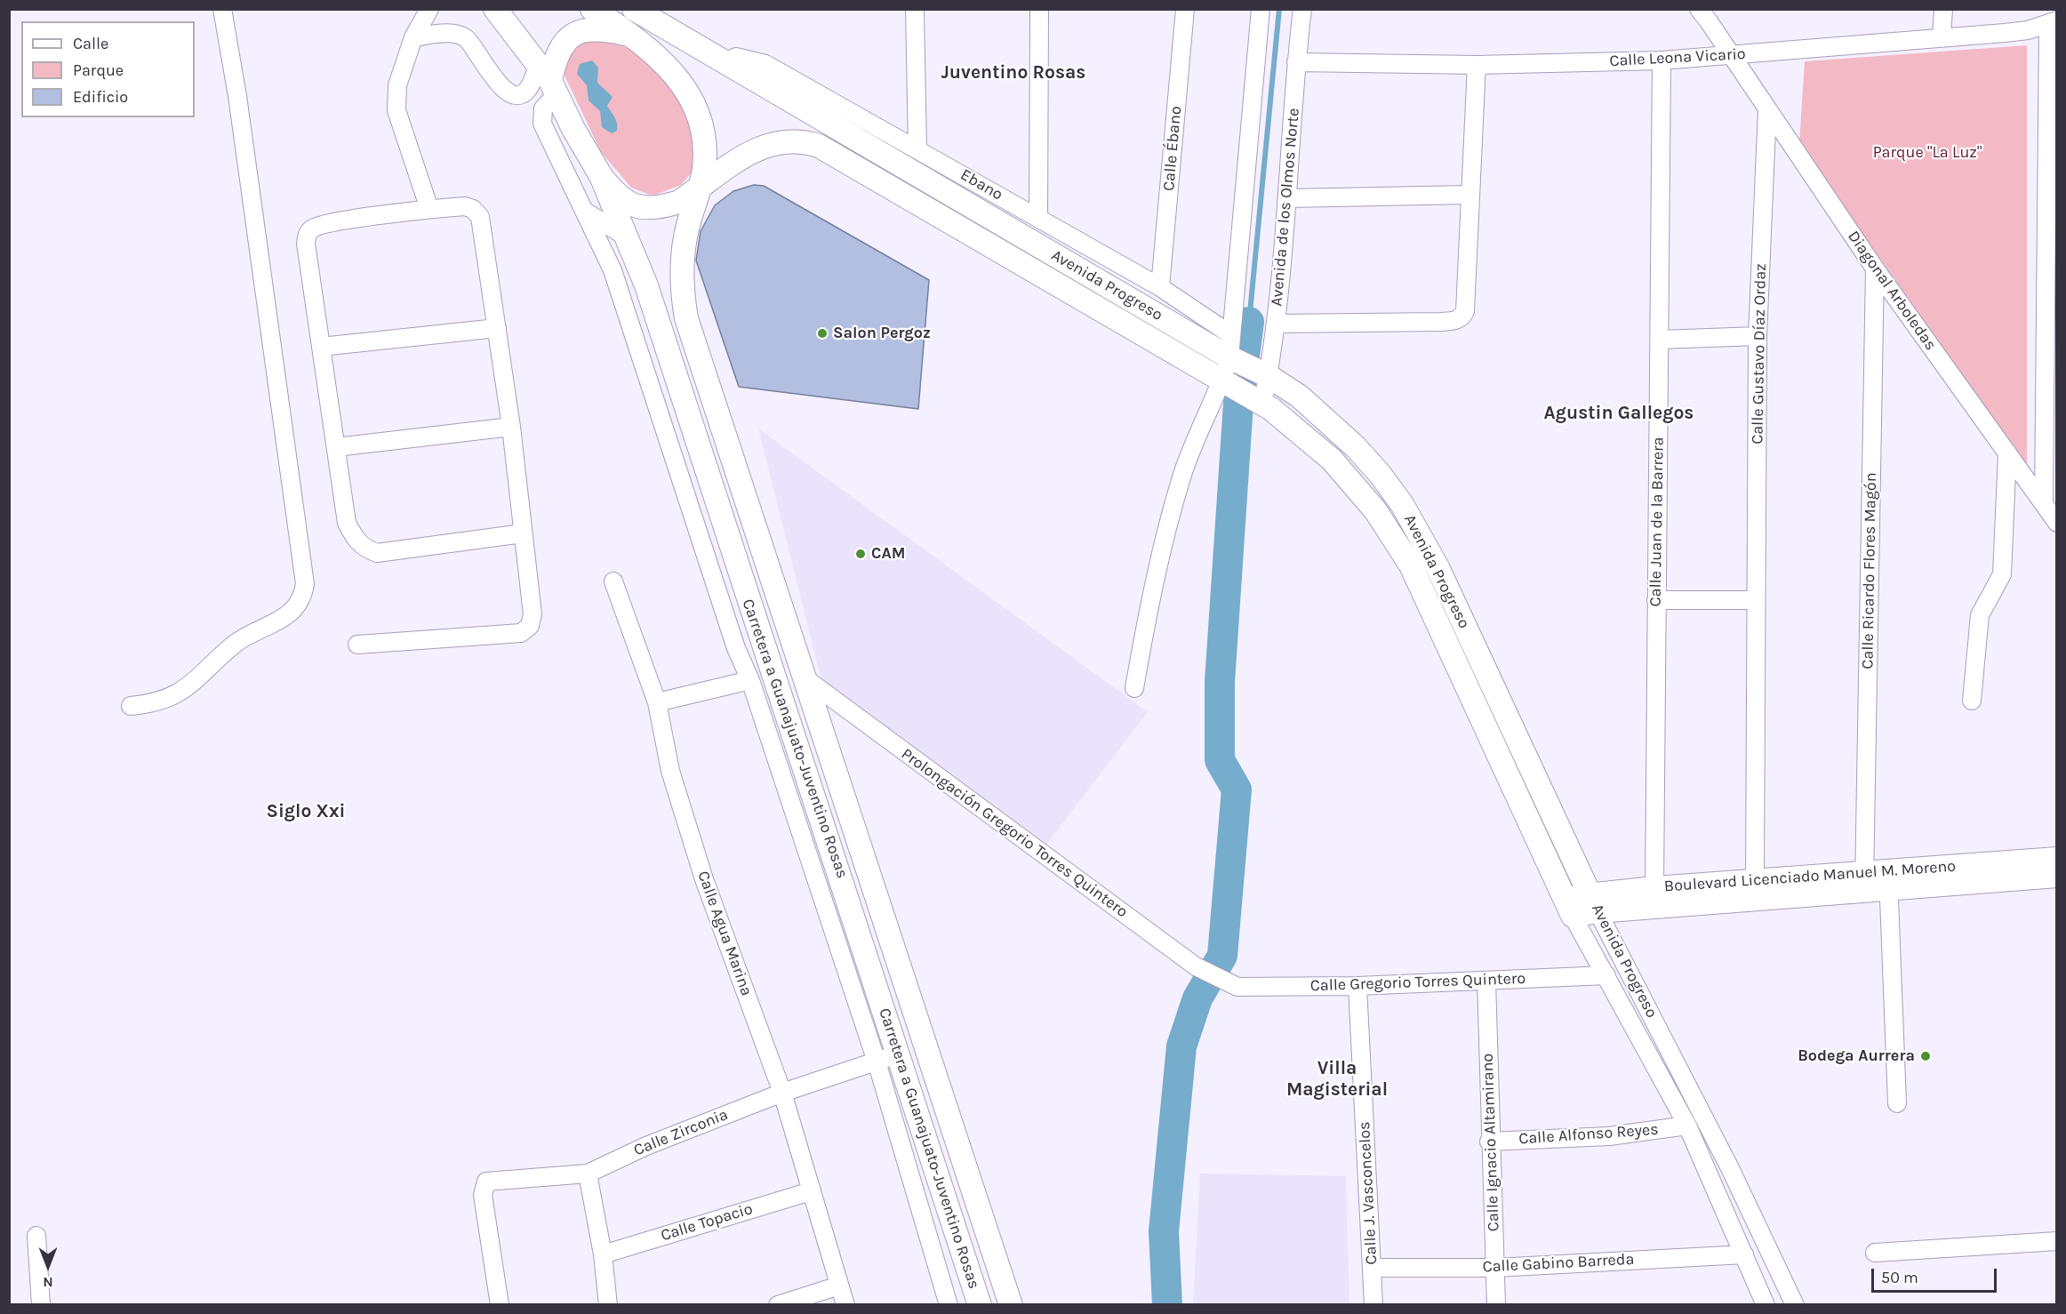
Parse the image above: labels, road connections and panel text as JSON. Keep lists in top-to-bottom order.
{
  "streets": {
    "main road": ["Avenida Progreso", "Carretera a Guanajuato-Juventino Rosas", "Boulevard Licenciado Manuel M. Moreno"],
    "street": [
      "Calle Leona Vicario",
      "Calle Ébano",
      "Ebano",
      "Avenida de los Olmos Norte",
      "Diagonal Arboledas",
      "Calle Gustavo Díaz Ordaz",
      "Calle Juan de la Barrera",
      "Calle Ricardo Flores Magón",
      "Prolongación Gregorio Torres Quintero",
      "Calle Agua Marina",
      "Calle Gregorio Torres Quintero",
      "Calle Zirconia",
      "Calle Alfonso Reyes",
      "Calle Ignacio Altamirano",
      "Calle J. Vasconcelos",
      "Calle Topacio",
      "Calle Gabino Barreda"
    ]
  },
  "crossings": [
    ["Calle Leona Vicario", "Avenida de los Olmos Norte"],
    ["Calle Leona Vicario", "Diagonal Arboledas"],
    ["Calle Leona Vicario", "Calle Juan de la Barrera"],
    ["Calle Ébano", "Ebano"],
    ["Ebano", "Avenida Progreso"],
    ["Avenida de los Olmos Norte", "Avenida Progreso"],
    ["Avenida Progreso", "Carretera a Guanajuato-Juventino Rosas"],
    ["Avenida Progreso", "Boulevard Licenciado Manuel M. Moreno"],
    ["Avenida Progreso", "Calle Gregorio Torres Quintero"],
    ["Avenida Progreso", "Calle Alfonso Reyes"],
    ["Avenida Progreso", "Calle Gabino Barreda"],
    ["Diagonal Arboledas", "Calle Gustavo Díaz Ordaz"],
    ["Diagonal Arboledas", "Calle Ricardo Flores Magón"],
    ["Calle Gustavo Díaz Ordaz", "Boulevard Licenciado Manuel M. Moreno"],
    ["Calle Juan de la Barrera", "Boulevard Licenciado Manuel M. Moreno"],
    ["Calle Ricardo Flores Magón", "Boulevard Licenciado Manuel M. Moreno"],
    ["Carretera a Guanajuato-Juventino Rosas", "Prolongación Gregorio Torres Quintero"],
    ["Carretera a Guanajuato-Juventino Rosas", "Calle Zirconia"],
    ["Prolongación Gregorio Torres Quintero", "Calle Gregorio Torres Quintero"],
    ["Calle Agua Marina", "Calle Zirconia"],
    ["Calle Agua Marina", "Calle Topacio"],
    ["Calle Gregorio Torres Quintero", "Calle Ignacio Altamirano"],
    ["Calle Gregorio Torres Quintero", "Calle J. Vasconcelos"],
    ["Calle Alfonso Reyes", "Calle Ignacio Altamirano"],
    ["Calle Ignacio Altamirano", "Calle Gabino Barreda"],
    ["Calle J. Vasconcelos", "Calle Gabino Barreda"]
  ],
  "districts": [
    "Juventino Rosas",
    "Agustin Gallegos",
    "Siglo Xxi",
    "Villa Magisterial"
  ],
  "parks": ["Parque \"La Luz\""],
  "places": ["Salon Pergoz", "CAM", "Bodega Aurrera"],
  "legend": ["Calle", "Parque", "Edificio"],
  "scale_bar": "50 m",
  "north": "bottom"
}
